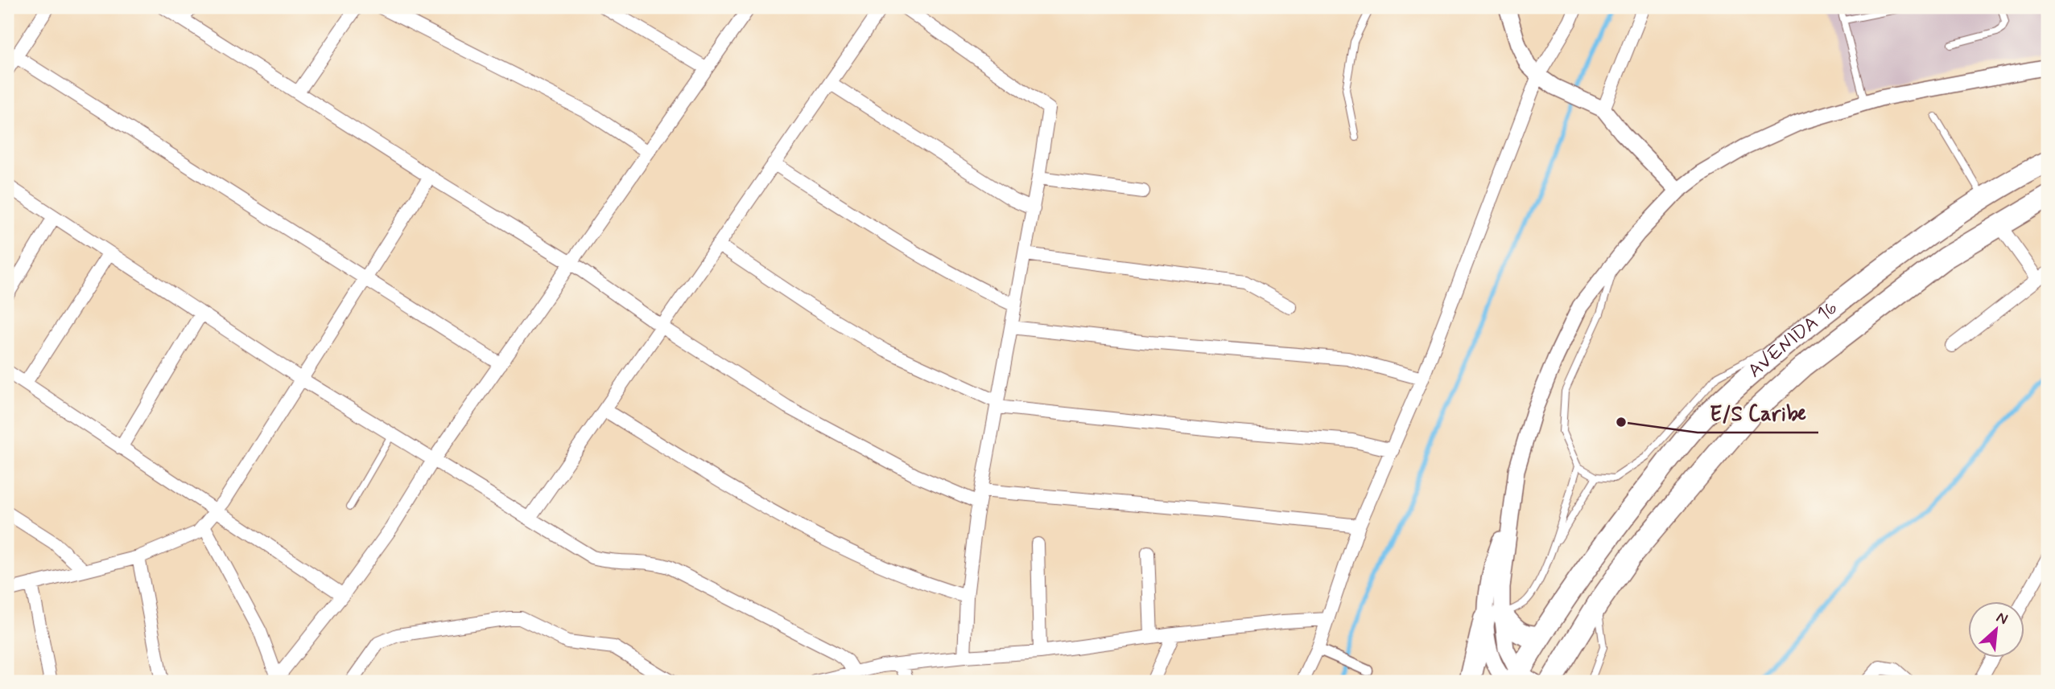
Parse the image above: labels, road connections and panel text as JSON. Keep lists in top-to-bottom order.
{
  "streets": {
    "highway": ["AVENIDA 16"]
  },
  "places": ["E/S Caribe"],
  "north": "top right"
}
